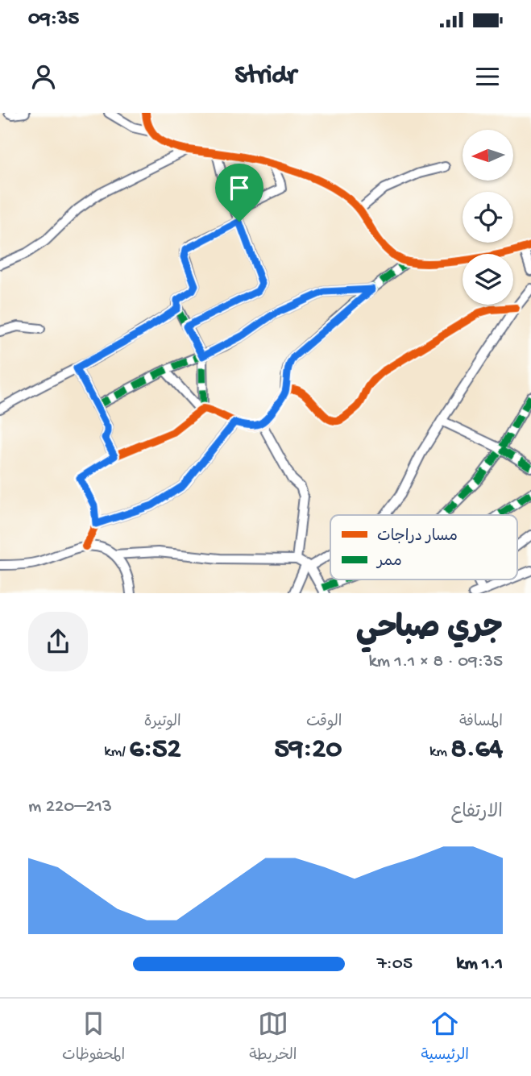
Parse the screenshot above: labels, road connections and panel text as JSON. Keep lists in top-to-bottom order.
{
  "legend": ["مسار دراجات", "ممر"],
  "north": "left",
  "page": {
    "status": "09:35",
    "header": "Stridr",
    "heading": ["جري صباحي", "09:35 · 8 × 1.1 km"],
    "stats": [
      ["المسافة", "8.64 km"],
      ["الوقت", "59:20"],
      ["الوتيرة", "6:52 /km"]
    ],
    "chart": ["الارتفاع", "213–220 m"],
    "list": [
      {
        "name": "1.1 km",
        "note": "7:05"
      }
    ],
    "tabs": ["الرئيسية", "الخريطة", "المحفوظات"]
  }
}
